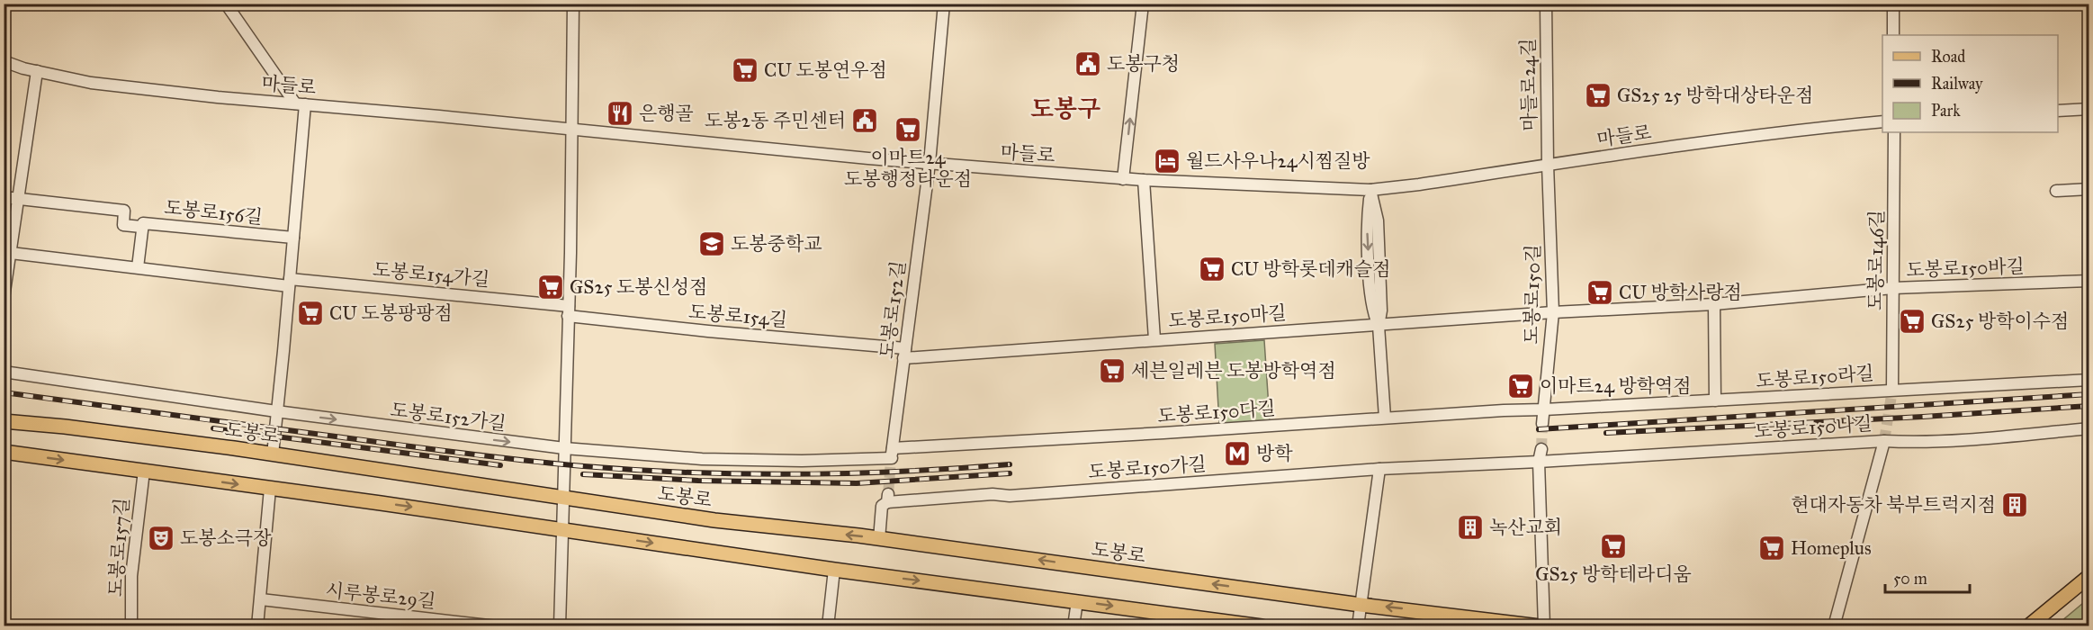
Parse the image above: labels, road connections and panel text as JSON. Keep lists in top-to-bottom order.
{
  "streets": {
    "main road": ["도봉로"],
    "street": [
      "마들로24길",
      "마들로",
      "도봉로156길",
      "도봉로146길",
      "도봉로150바길",
      "도봉로154가길",
      "도봉로150길",
      "도봉로152길",
      "도봉로154길",
      "도봉로150마길",
      "도봉로150라길",
      "도봉로150다길",
      "도봉로152가길",
      "도봉로150나길",
      "도봉로150가길",
      "도봉로157길",
      "시루봉로29길"
    ]
  },
  "crossings": [
    ["마들로24길", "마들로"],
    ["마들로24길", "도봉로150길"],
    ["마들로", "도봉로150길"],
    ["마들로", "도봉로152길"],
    ["도봉로146길", "도봉로150바길"],
    ["도봉로146길", "도봉로150라길"],
    ["도봉로150바길", "도봉로150길"],
    ["도봉로150바길", "도봉로150마길"],
    ["도봉로154가길", "도봉로154길"],
    ["도봉로150길", "도봉로150마길"],
    ["도봉로150길", "도봉로150라길"],
    ["도봉로150길", "도봉로150다길"],
    ["도봉로152길", "도봉로154길"],
    ["도봉로152길", "도봉로150마길"],
    ["도봉로152길", "도봉로150다길"],
    ["도봉로152길", "도봉로152가길"],
    ["도봉로154길", "도봉로150마길"],
    ["도봉로150라길", "도봉로150다길"],
    ["도봉로150다길", "도봉로152가길"],
    ["도봉로150나길", "도봉로150가길"],
    ["도봉로", "도봉로150가길"]
  ],
  "districts": ["도봉구"],
  "places": {
    "public building": ["도봉구청", "도봉2동 주민센터"],
    "supermarket": [
      "CU 도봉연우점",
      "GS25 25 방학대상타운점",
      "이마트24 도봉행정타운점",
      "CU 방학롯데캐슬점",
      "GS25 도봉신성점",
      "CU 방학사랑점",
      "CU 도봉팡팡점",
      "GS25 방학이수점",
      "세븐일레븐 도봉방학역점",
      "이마트24 방학역점",
      "GS25 방학테라디움",
      "Homeplus"
    ],
    "restaurant": ["은행골"],
    "hotel": ["월드사우나24시찜질방"],
    "school or university": ["도봉중학교"],
    "metro station": ["방학"],
    "building": ["현대자동차 북부트럭지점", "녹산교회"],
    "theatre": ["도봉소극장"]
  },
  "legend": ["Road", "Railway", "Park"],
  "scale_bar": "50 m"
}
